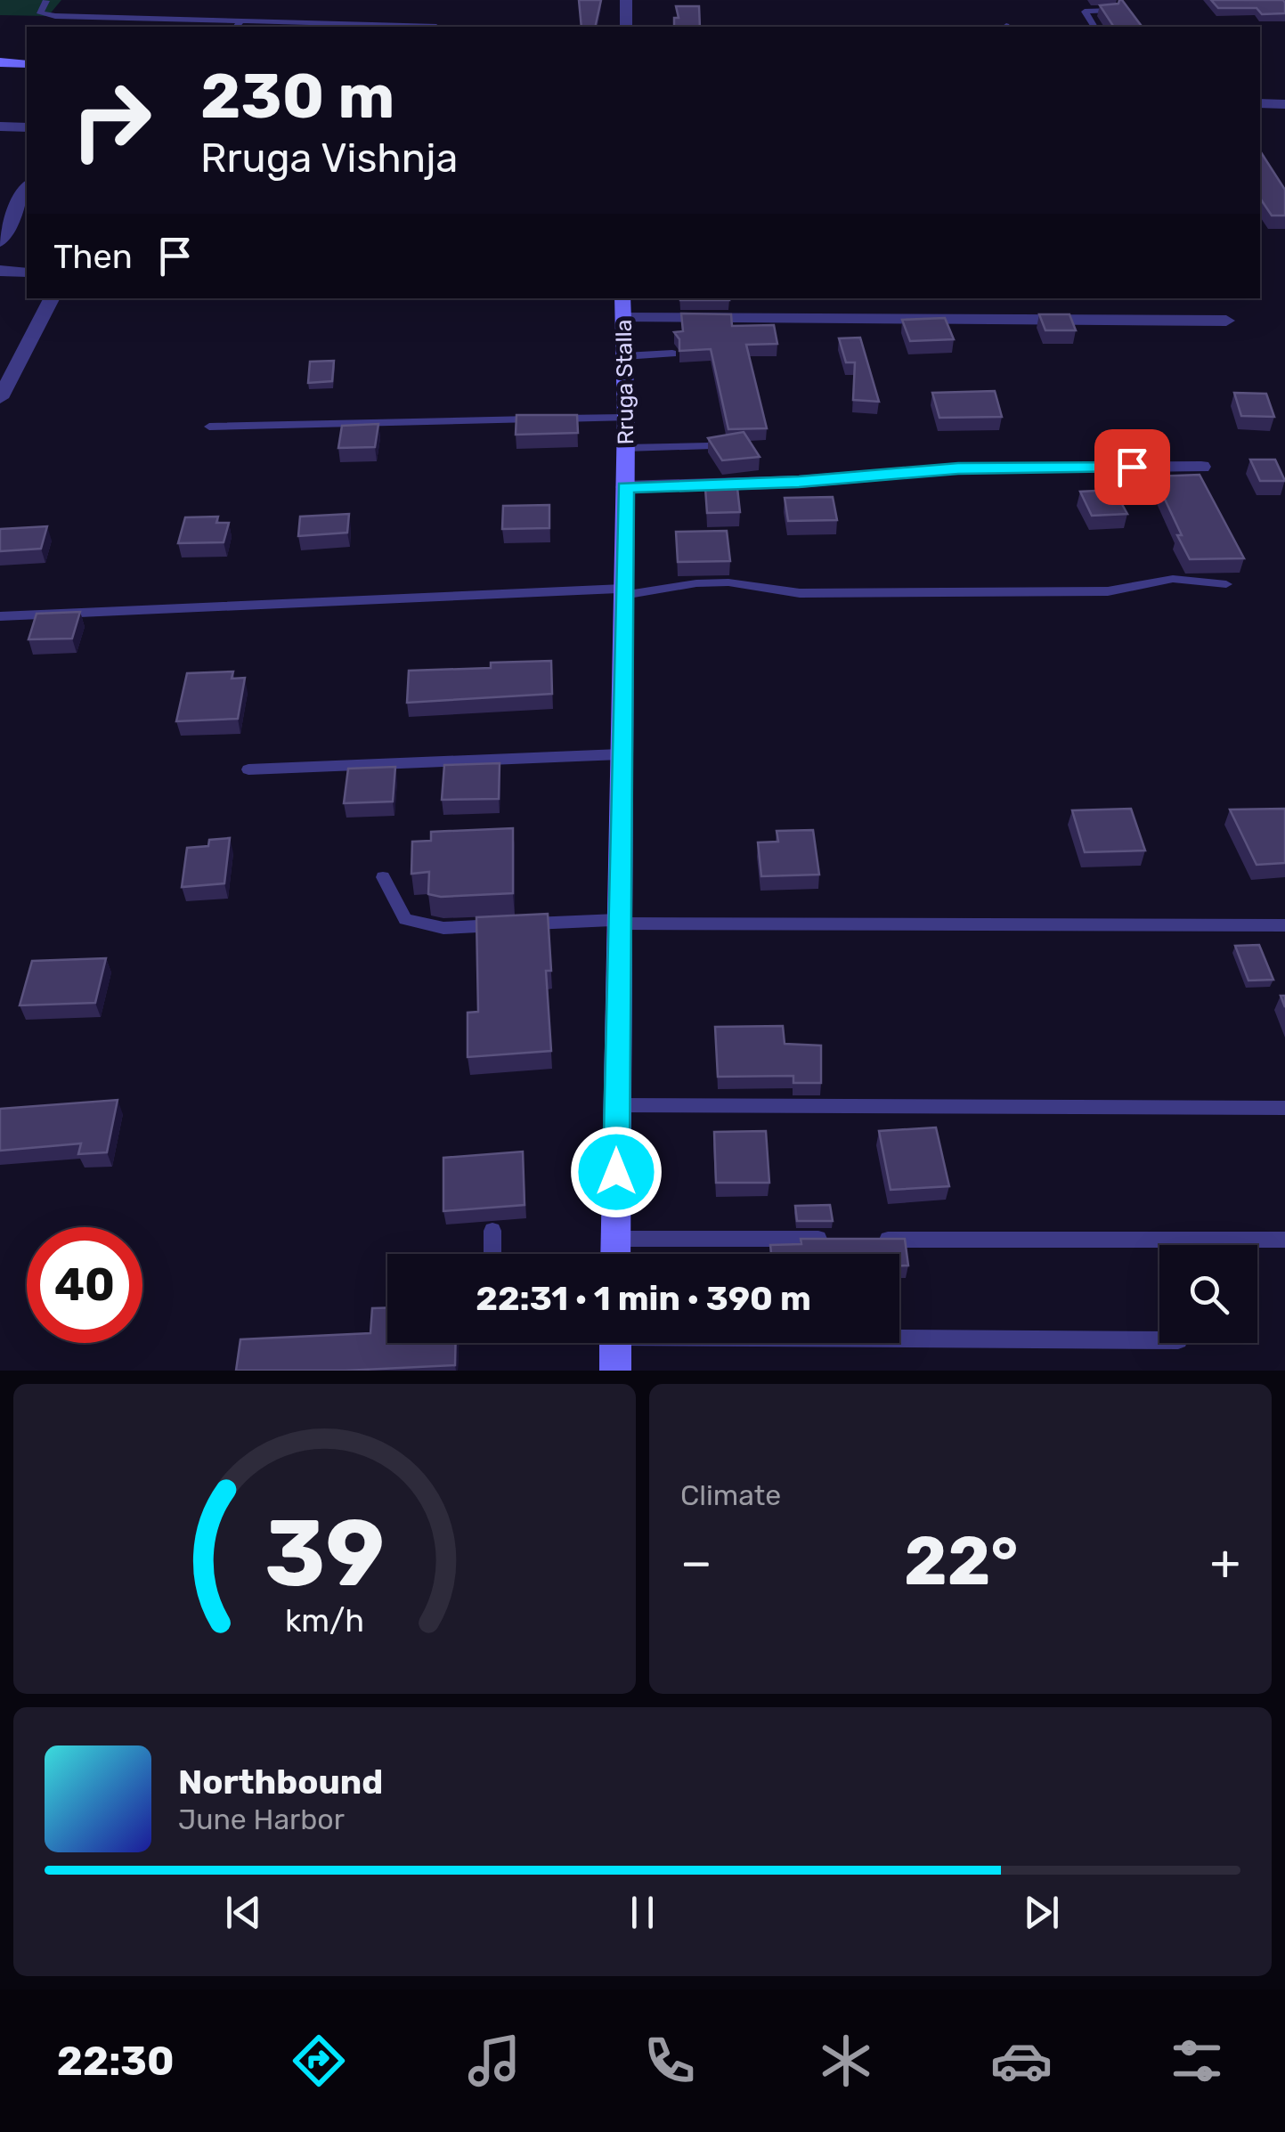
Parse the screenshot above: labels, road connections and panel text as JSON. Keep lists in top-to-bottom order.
{
  "streets": {
    "street": ["Rruga Stalla"]
  },
  "page": {
    "turn": ["230 m", "Rruga Vishnja"],
    "then": "Then",
    "limit": "40",
    "trip": "22:31 · 1 min · 390 m",
    "tile": "Climate",
    "heat": ["−", "22°", "+"],
    "song": ["Northbound", "June Harbor"],
    "tabs": "22:30",
    "gauge": ["39", "km/h"]
  }
}
